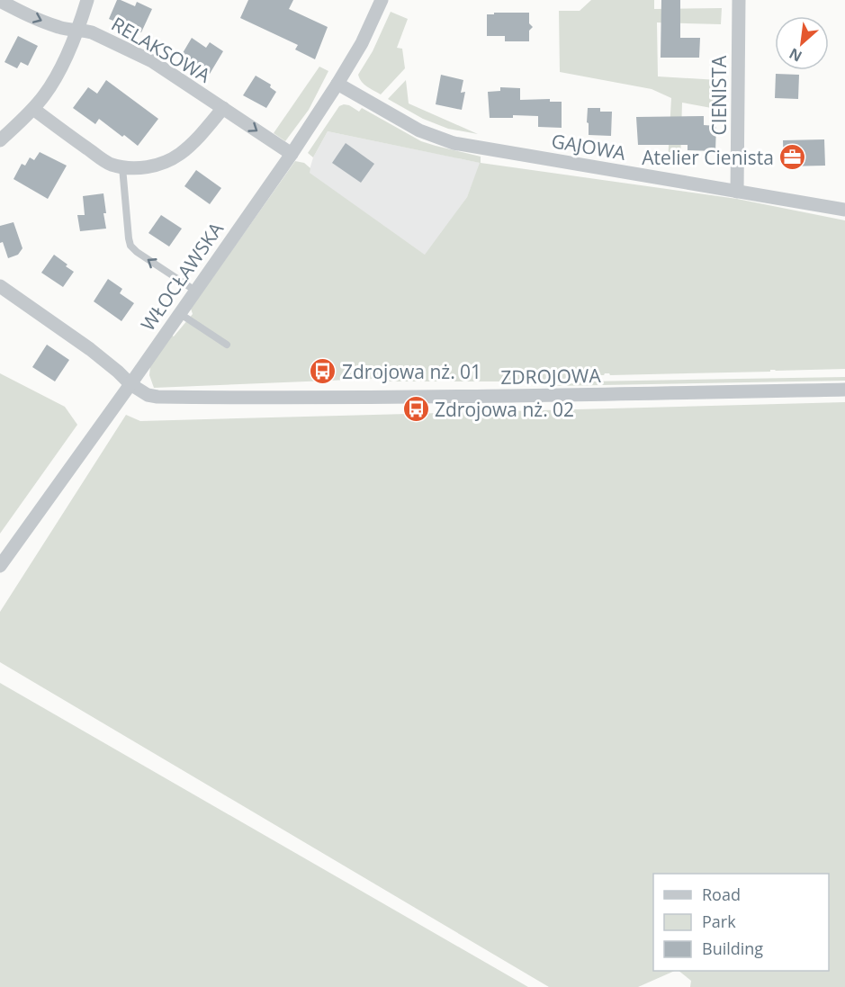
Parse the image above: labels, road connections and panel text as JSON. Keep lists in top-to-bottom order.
{
  "streets": {
    "street": [
      "RELAKSOWA",
      "CIENISTA",
      "GAJOWA",
      "WŁOCŁAWSKA",
      "ZDROJOWA"
    ]
  },
  "crossings": [
    ["RELAKSOWA", "WŁOCŁAWSKA"],
    ["CIENISTA", "GAJOWA"],
    ["GAJOWA", "WŁOCŁAWSKA"],
    ["WŁOCŁAWSKA", "ZDROJOWA"]
  ],
  "one_way": ["RELAKSOWA"],
  "places": {
    "office": ["Atelier Cienista"],
    "bus stop": ["Zdrojowa nż. 01", "Zdrojowa nż. 02"]
  },
  "legend": ["Road", "Park", "Building"],
  "north": "bottom left"
}
